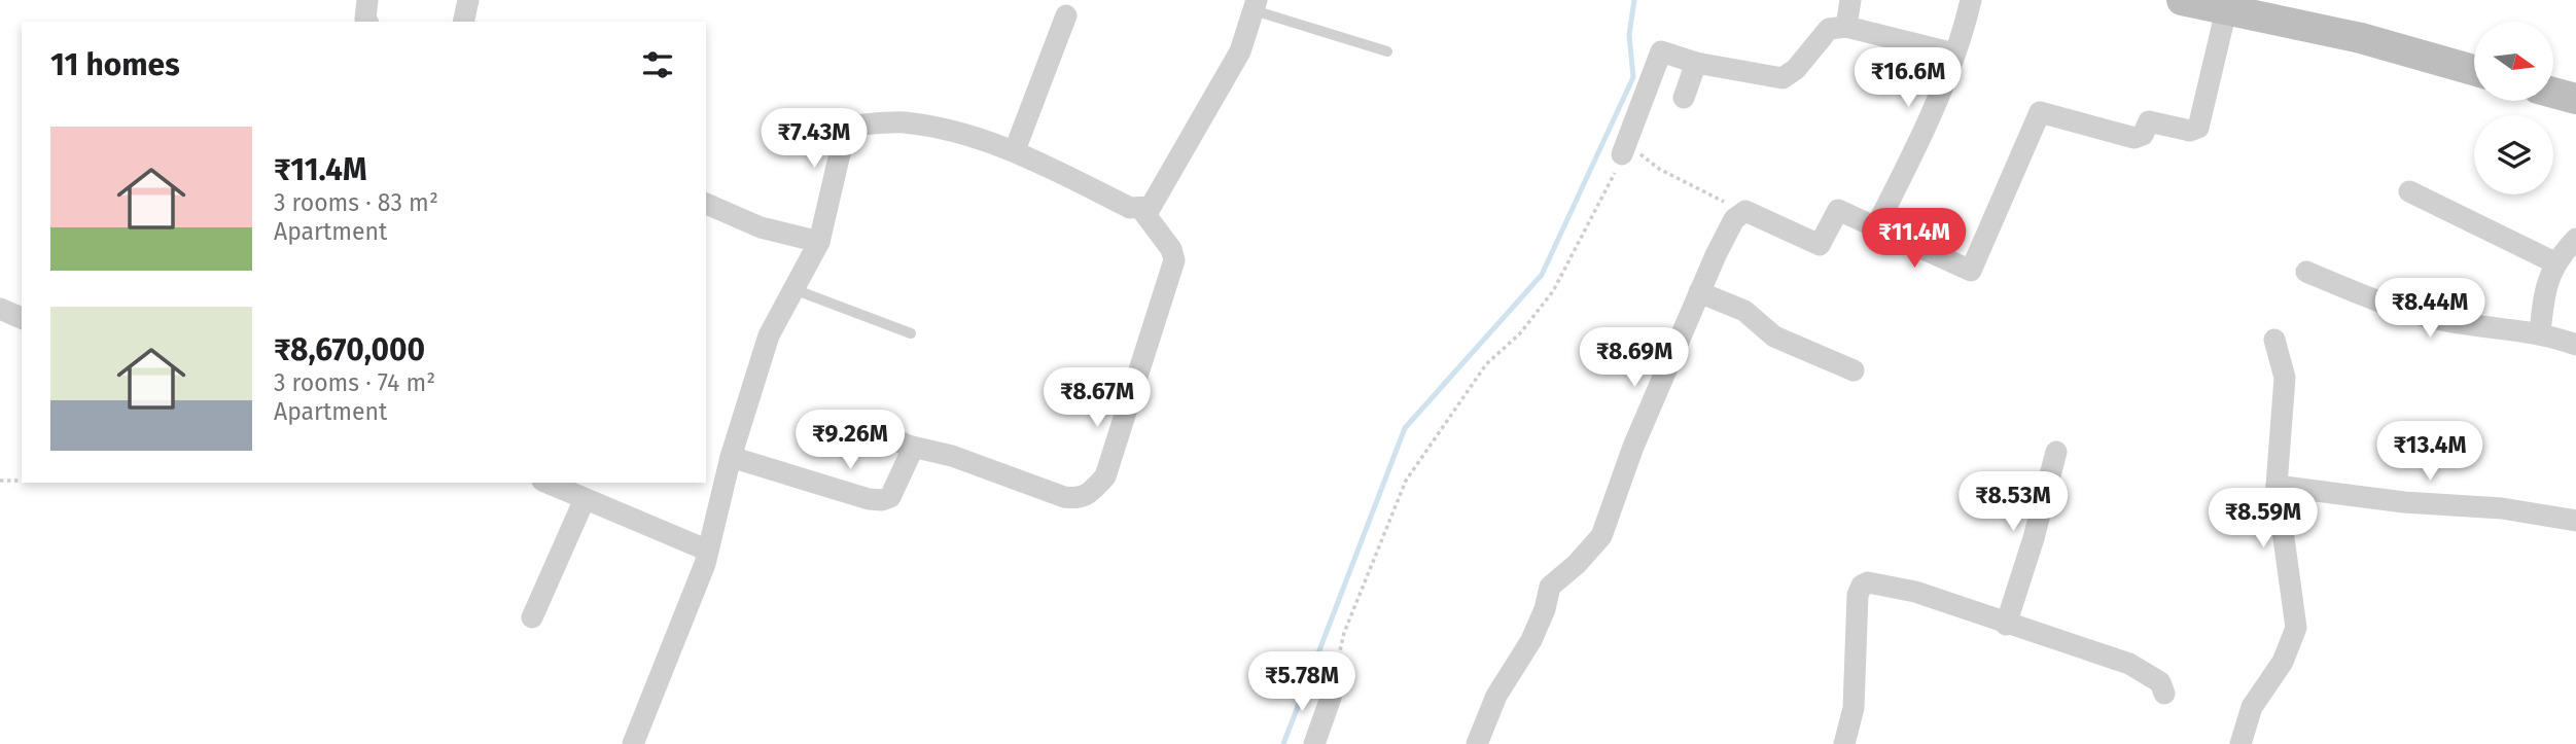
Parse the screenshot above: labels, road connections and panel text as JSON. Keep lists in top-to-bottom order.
{
  "north": "right",
  "page": {
    "heading": "11 homes",
    "price": [
      "₹16.6M",
      "₹7.43M",
      "₹11.4M",
      "₹8.44M",
      "₹8.69M",
      "₹8.67M",
      "₹9.26M",
      "₹13.4M",
      "₹8.53M",
      "₹8.59M",
      "₹5.78M"
    ],
    "list": [
      {
        "name": "₹11.4M",
        "note": "3 rooms · 83 m² · Apartment"
      },
      {
        "name": "₹8,670,000",
        "note": "3 rooms · 74 m² · Apartment"
      }
    ]
  }
}
